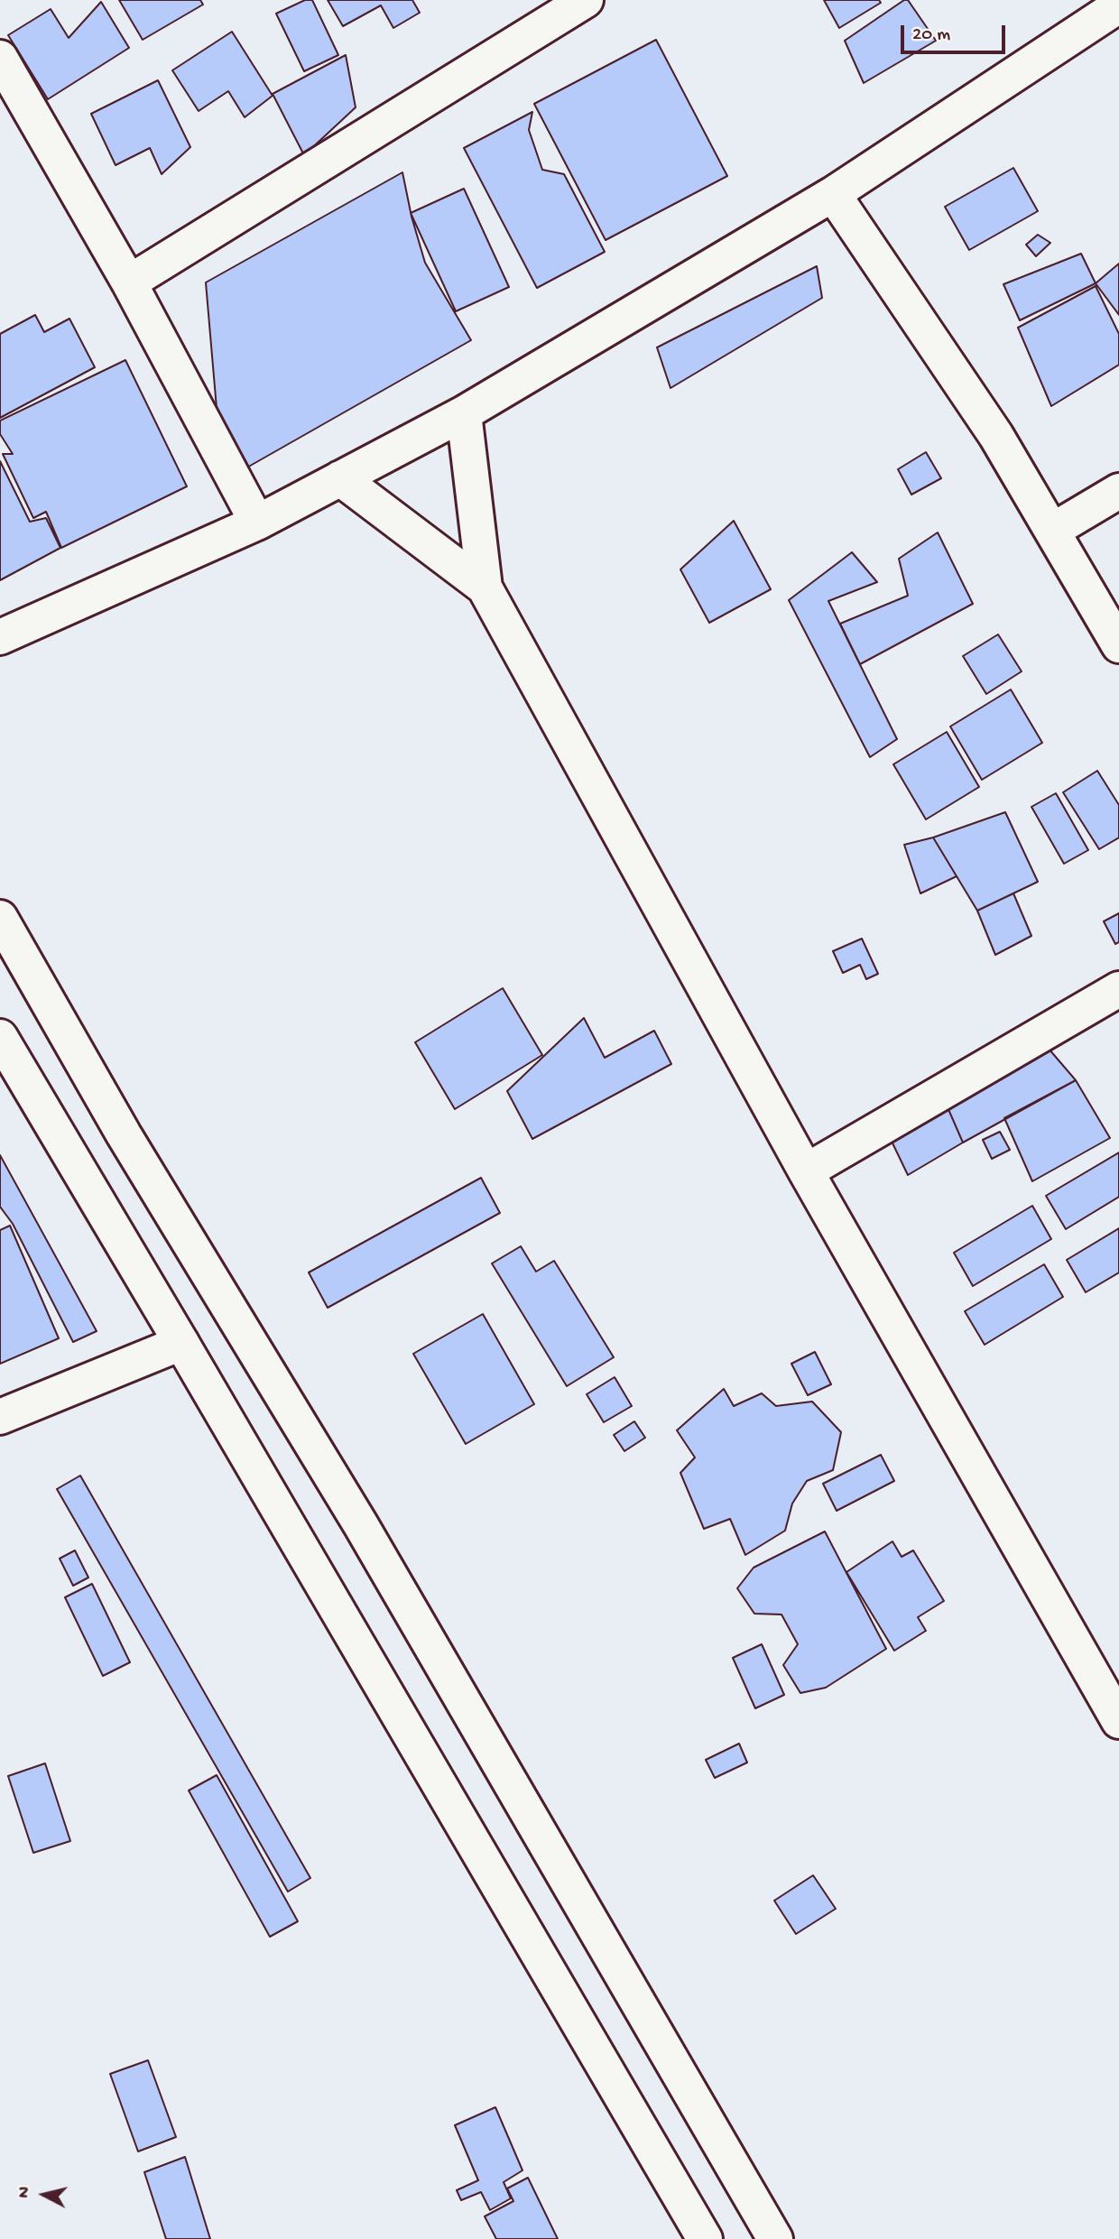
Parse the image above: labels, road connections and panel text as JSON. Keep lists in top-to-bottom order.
{
  "scale_bar": "20 m",
  "north": "left"
}
